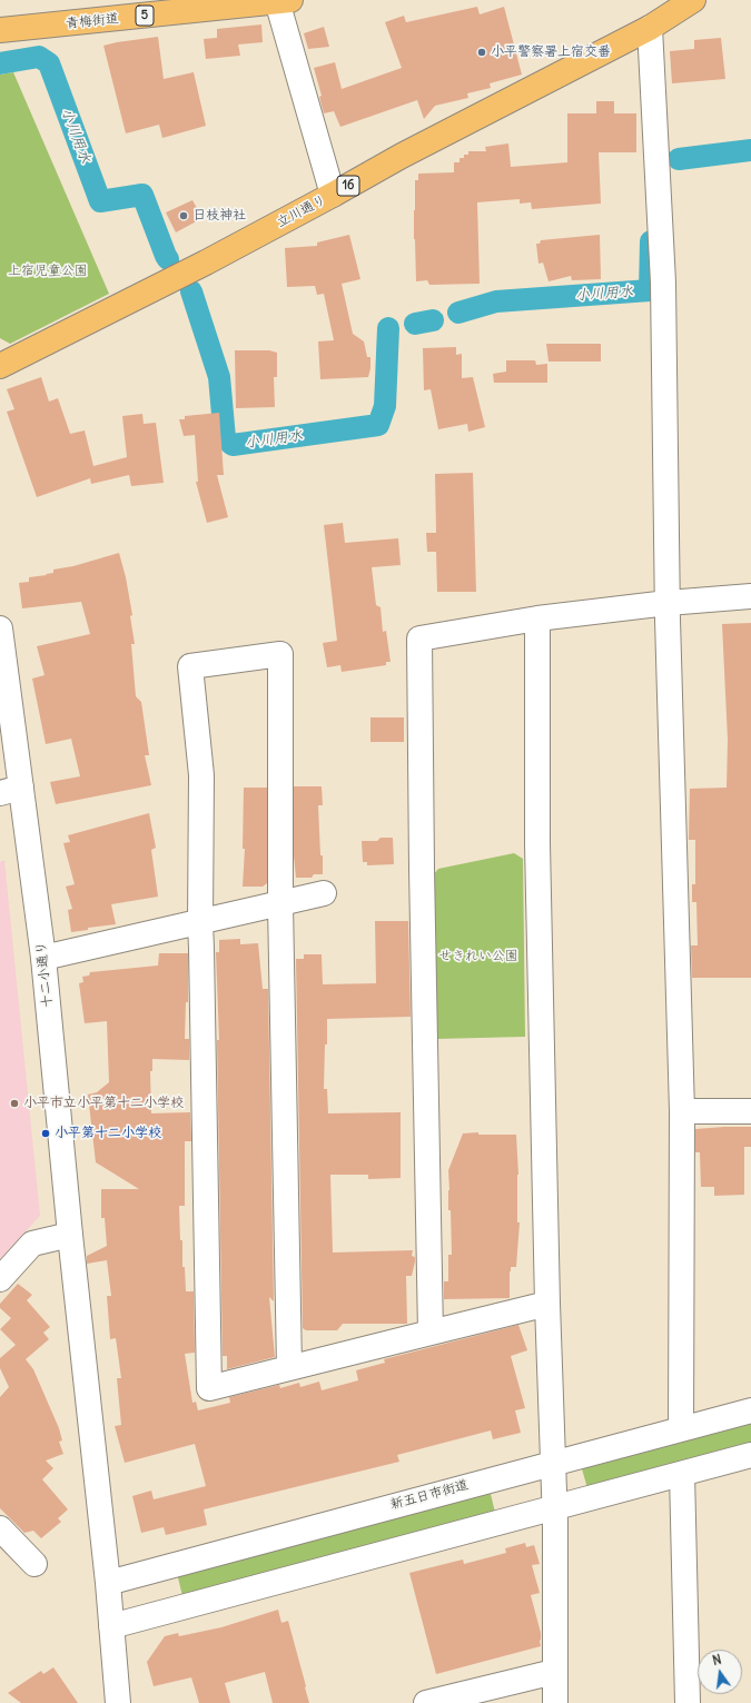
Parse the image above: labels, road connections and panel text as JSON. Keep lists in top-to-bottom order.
{
  "streets": {
    "main road": [
      "5",
      "青梅街道",
      "16",
      "立川通り"
    ],
    "street": ["十二小通り", "新五日市街道"]
  },
  "crossings": [
    ["十二小通り", "新五日市街道"]
  ],
  "water": ["小川用水"],
  "parks": ["上宿児童公園", "せきれい公園"],
  "places": [
    "小平警察署上宿交番",
    "日枝神社",
    "小平市立小平第十二小学校",
    "小平第十二小学校"
  ],
  "north": "top"
}
